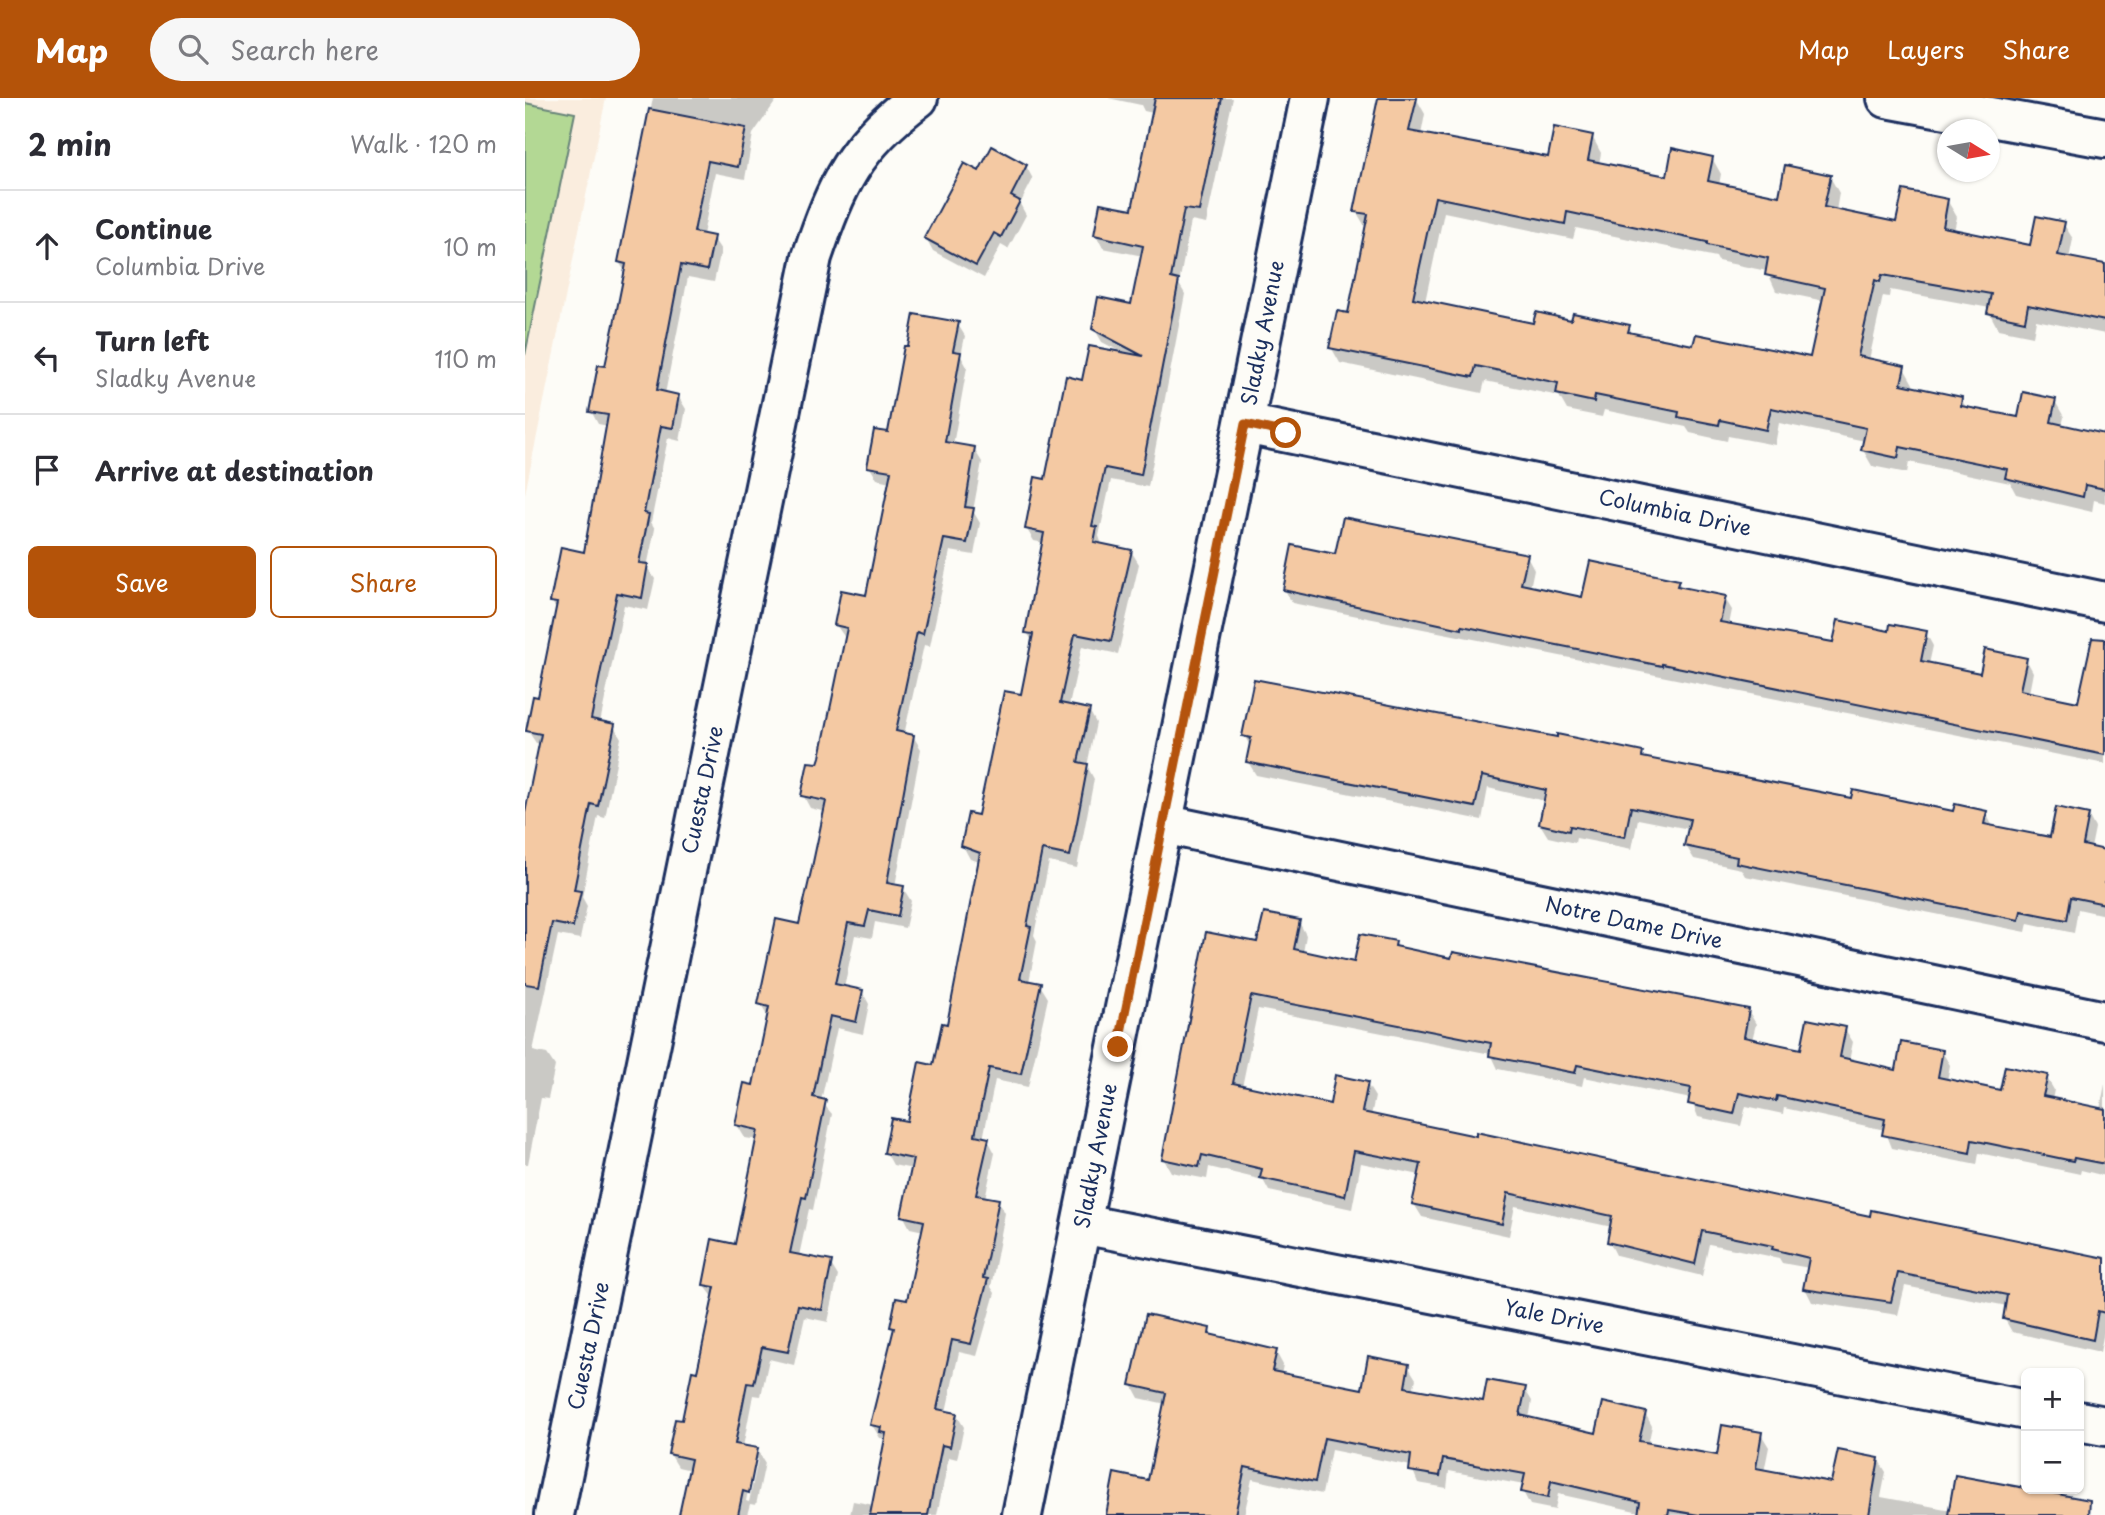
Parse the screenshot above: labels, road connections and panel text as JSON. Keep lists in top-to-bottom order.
{
  "streets": {
    "street": [
      "Sladky Avenue",
      "Columbia Drive",
      "Cuesta Drive",
      "Notre Dame Drive",
      "Yale Drive"
    ]
  },
  "crossings": [
    ["Sladky Avenue", "Columbia Drive"],
    ["Sladky Avenue", "Notre Dame Drive"],
    ["Sladky Avenue", "Yale Drive"]
  ],
  "north": "right",
  "page": {
    "header": "Map",
    "search": "Search here",
    "nav": ["Map", "Layers", "Share"],
    "heading": ["2 min", "Walk · 120 m"],
    "list": [
      ["Continue", "Columbia Drive", "10 m"],
      ["Turn left", "Sladky Avenue", "110 m"],
      "Arrive at destination"
    ],
    "buttons": ["Save", "Share"],
    "map_buttons": ["+", "−"]
  }
}
